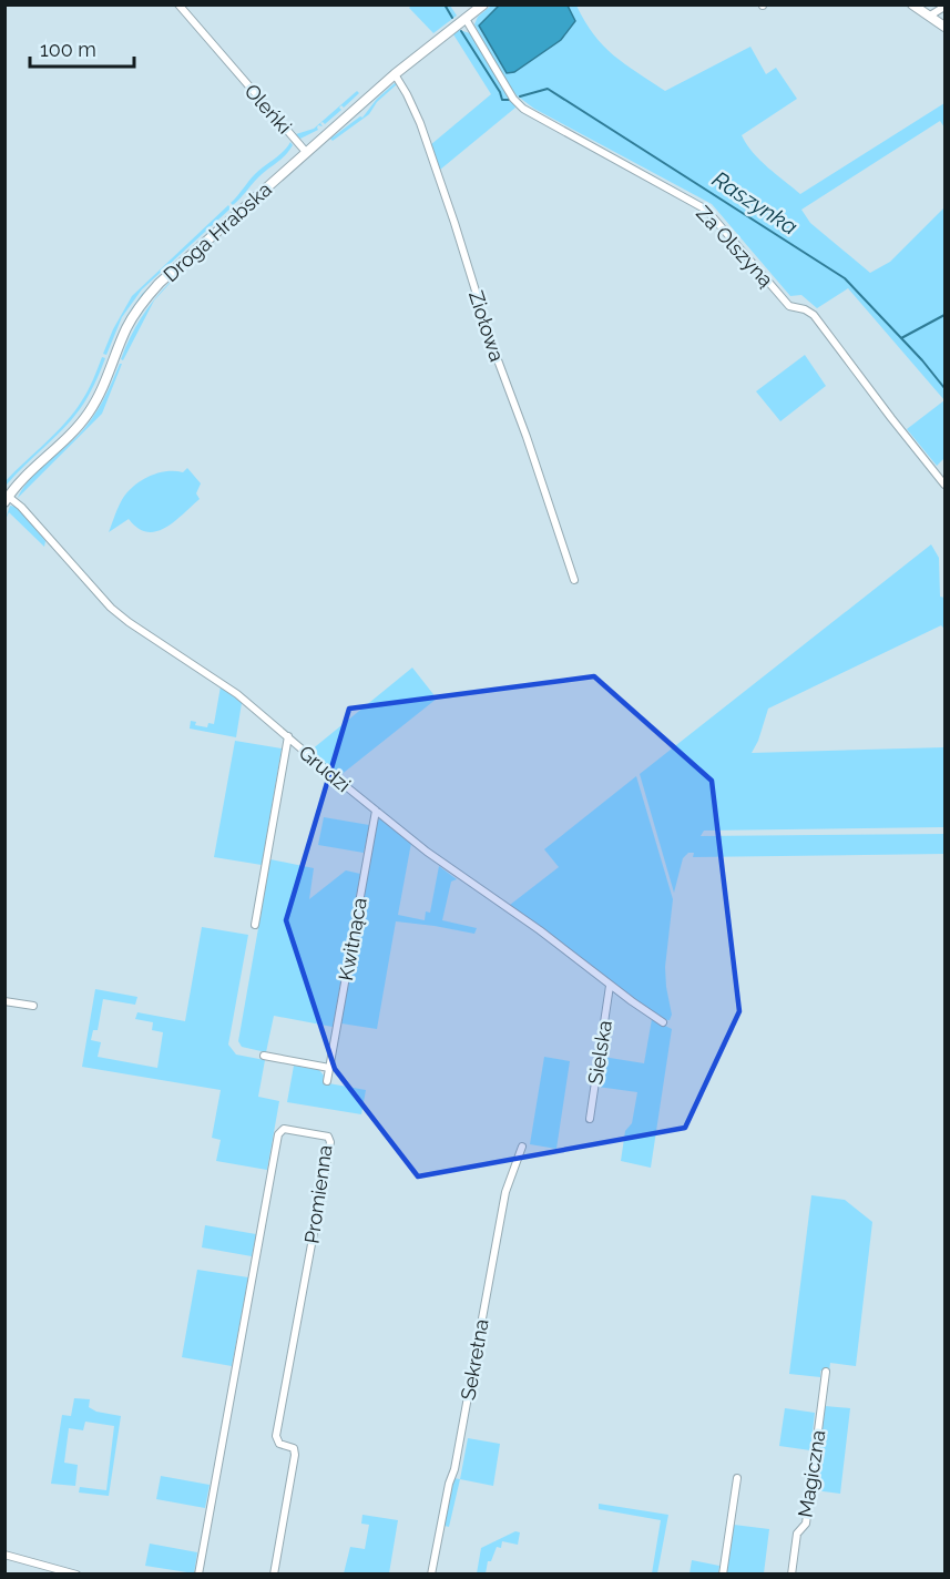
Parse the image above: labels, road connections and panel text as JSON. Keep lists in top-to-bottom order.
{
  "streets": {
    "street": [
      "Oleńki",
      "Droga Hrabska",
      "Za Olszyną",
      "Ziołowa",
      "Grudzi",
      "Kwitnąca",
      "Sielska",
      "Promienna",
      "Sekretna",
      "Magiczna"
    ]
  },
  "crossings": [
    ["Oleńki", "Droga Hrabska"],
    ["Droga Hrabska", "Za Olszyną"],
    ["Droga Hrabska", "Ziołowa"],
    ["Droga Hrabska", "Grudzi"],
    ["Grudzi", "Kwitnąca"],
    ["Grudzi", "Sielska"]
  ],
  "water": ["Raszynka"],
  "scale_bar": "100 m"
}
